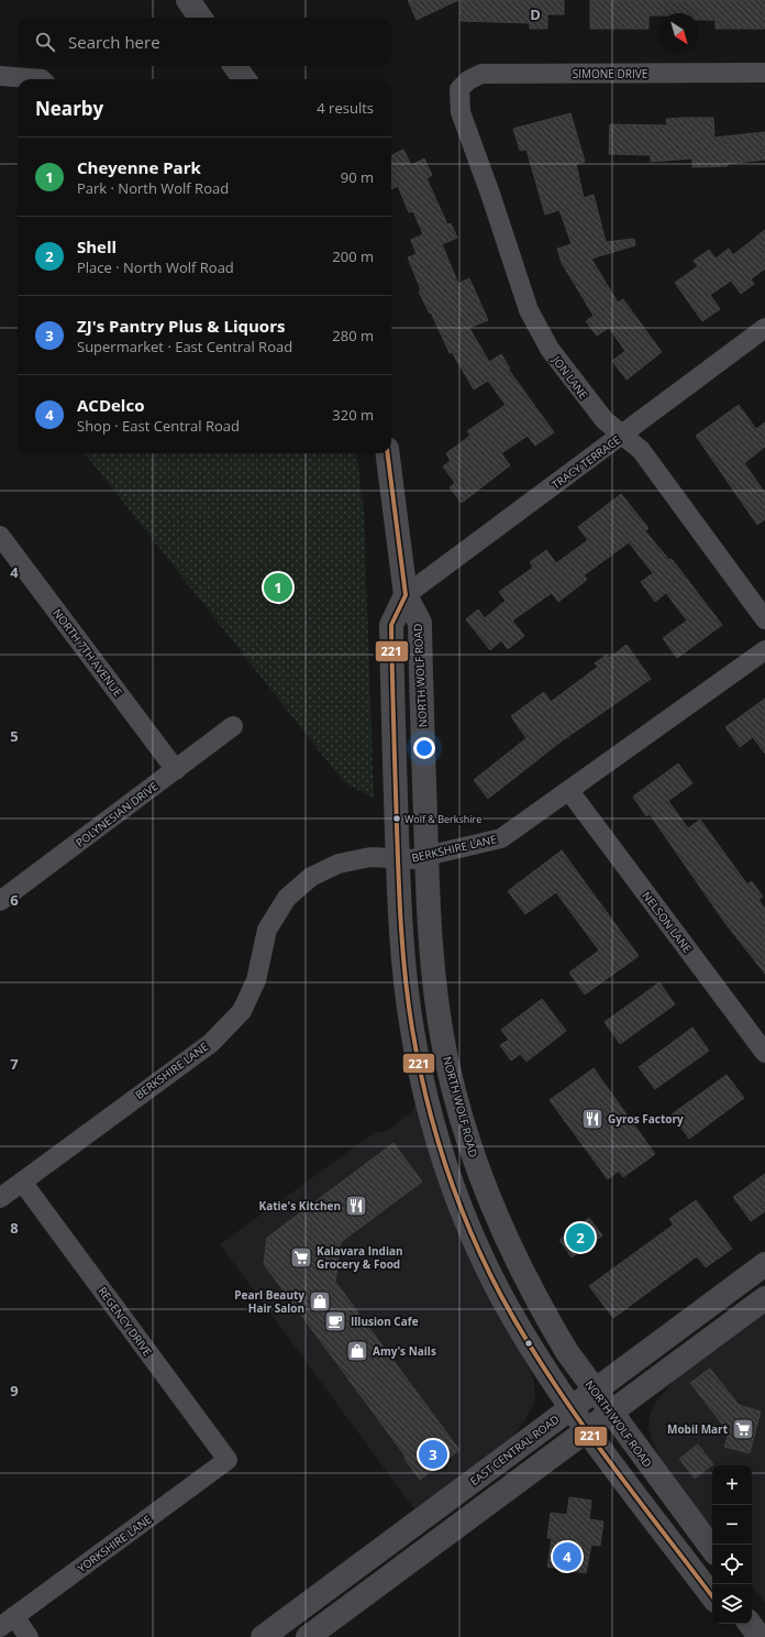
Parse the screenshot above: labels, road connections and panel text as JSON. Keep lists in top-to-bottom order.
{
  "streets": {
    "main road": ["NORTH WOLF ROAD", "EAST CENTRAL ROAD"],
    "street": [
      "SIMONE DRIVE",
      "JON LANE",
      "TRACY TERRACE",
      "NORTH 7TH AVENUE",
      "POLYNESIAN DRIVE",
      "BERKSHIRE LANE",
      "NELSON LANE",
      "REGENCY DRIVE",
      "YORKSHIRE LANE"
    ]
  },
  "crossings": [
    ["SIMONE DRIVE", "JON LANE"],
    ["JON LANE", "TRACY TERRACE"],
    ["TRACY TERRACE", "NORTH WOLF ROAD"],
    ["NORTH 7TH AVENUE", "POLYNESIAN DRIVE"],
    ["NORTH WOLF ROAD", "BERKSHIRE LANE"],
    ["NORTH WOLF ROAD", "EAST CENTRAL ROAD"],
    ["BERKSHIRE LANE", "NELSON LANE"],
    ["BERKSHIRE LANE", "REGENCY DRIVE"],
    ["REGENCY DRIVE", "YORKSHIRE LANE"]
  ],
  "places": {
    "other": ["Wolf & Berkshire"],
    "restaurant": ["Gyros Factory", "Katie's Kitchen"],
    "supermarket": ["Kalavara Indian Grocery & Food", "Mobil Mart"],
    "shop": ["Pearl Beauty Hair Salon", "Amy's Nails"],
    "cafe": ["Illusion Cafe"]
  },
  "lines": ["transit line 221"],
  "north": "bottom right",
  "page": {
    "search": "Search here",
    "heading": ["Nearby", "4 results"],
    "list": [
      {
        "mark": "1",
        "name": "Cheyenne Park",
        "note": "Park · North Wolf Road",
        "value": "90 m"
      },
      {
        "mark": "2",
        "name": "Shell",
        "note": "Place · North Wolf Road",
        "value": "200 m"
      },
      {
        "mark": "3",
        "name": "ZJ's Pantry Plus & Liquors",
        "note": "Supermarket · East Central Road",
        "value": "280 m"
      },
      {
        "mark": "4",
        "name": "ACDelco",
        "note": "Shop · East Central Road",
        "value": "320 m"
      }
    ],
    "pins": [
      "1",
      "2",
      "3",
      "4"
    ],
    "map_buttons": ["+", "−"]
  },
  "grid": {
    "columns": ["D"],
    "rows": [
      "4",
      "5",
      "6",
      "7",
      "8",
      "9"
    ]
  }
}
